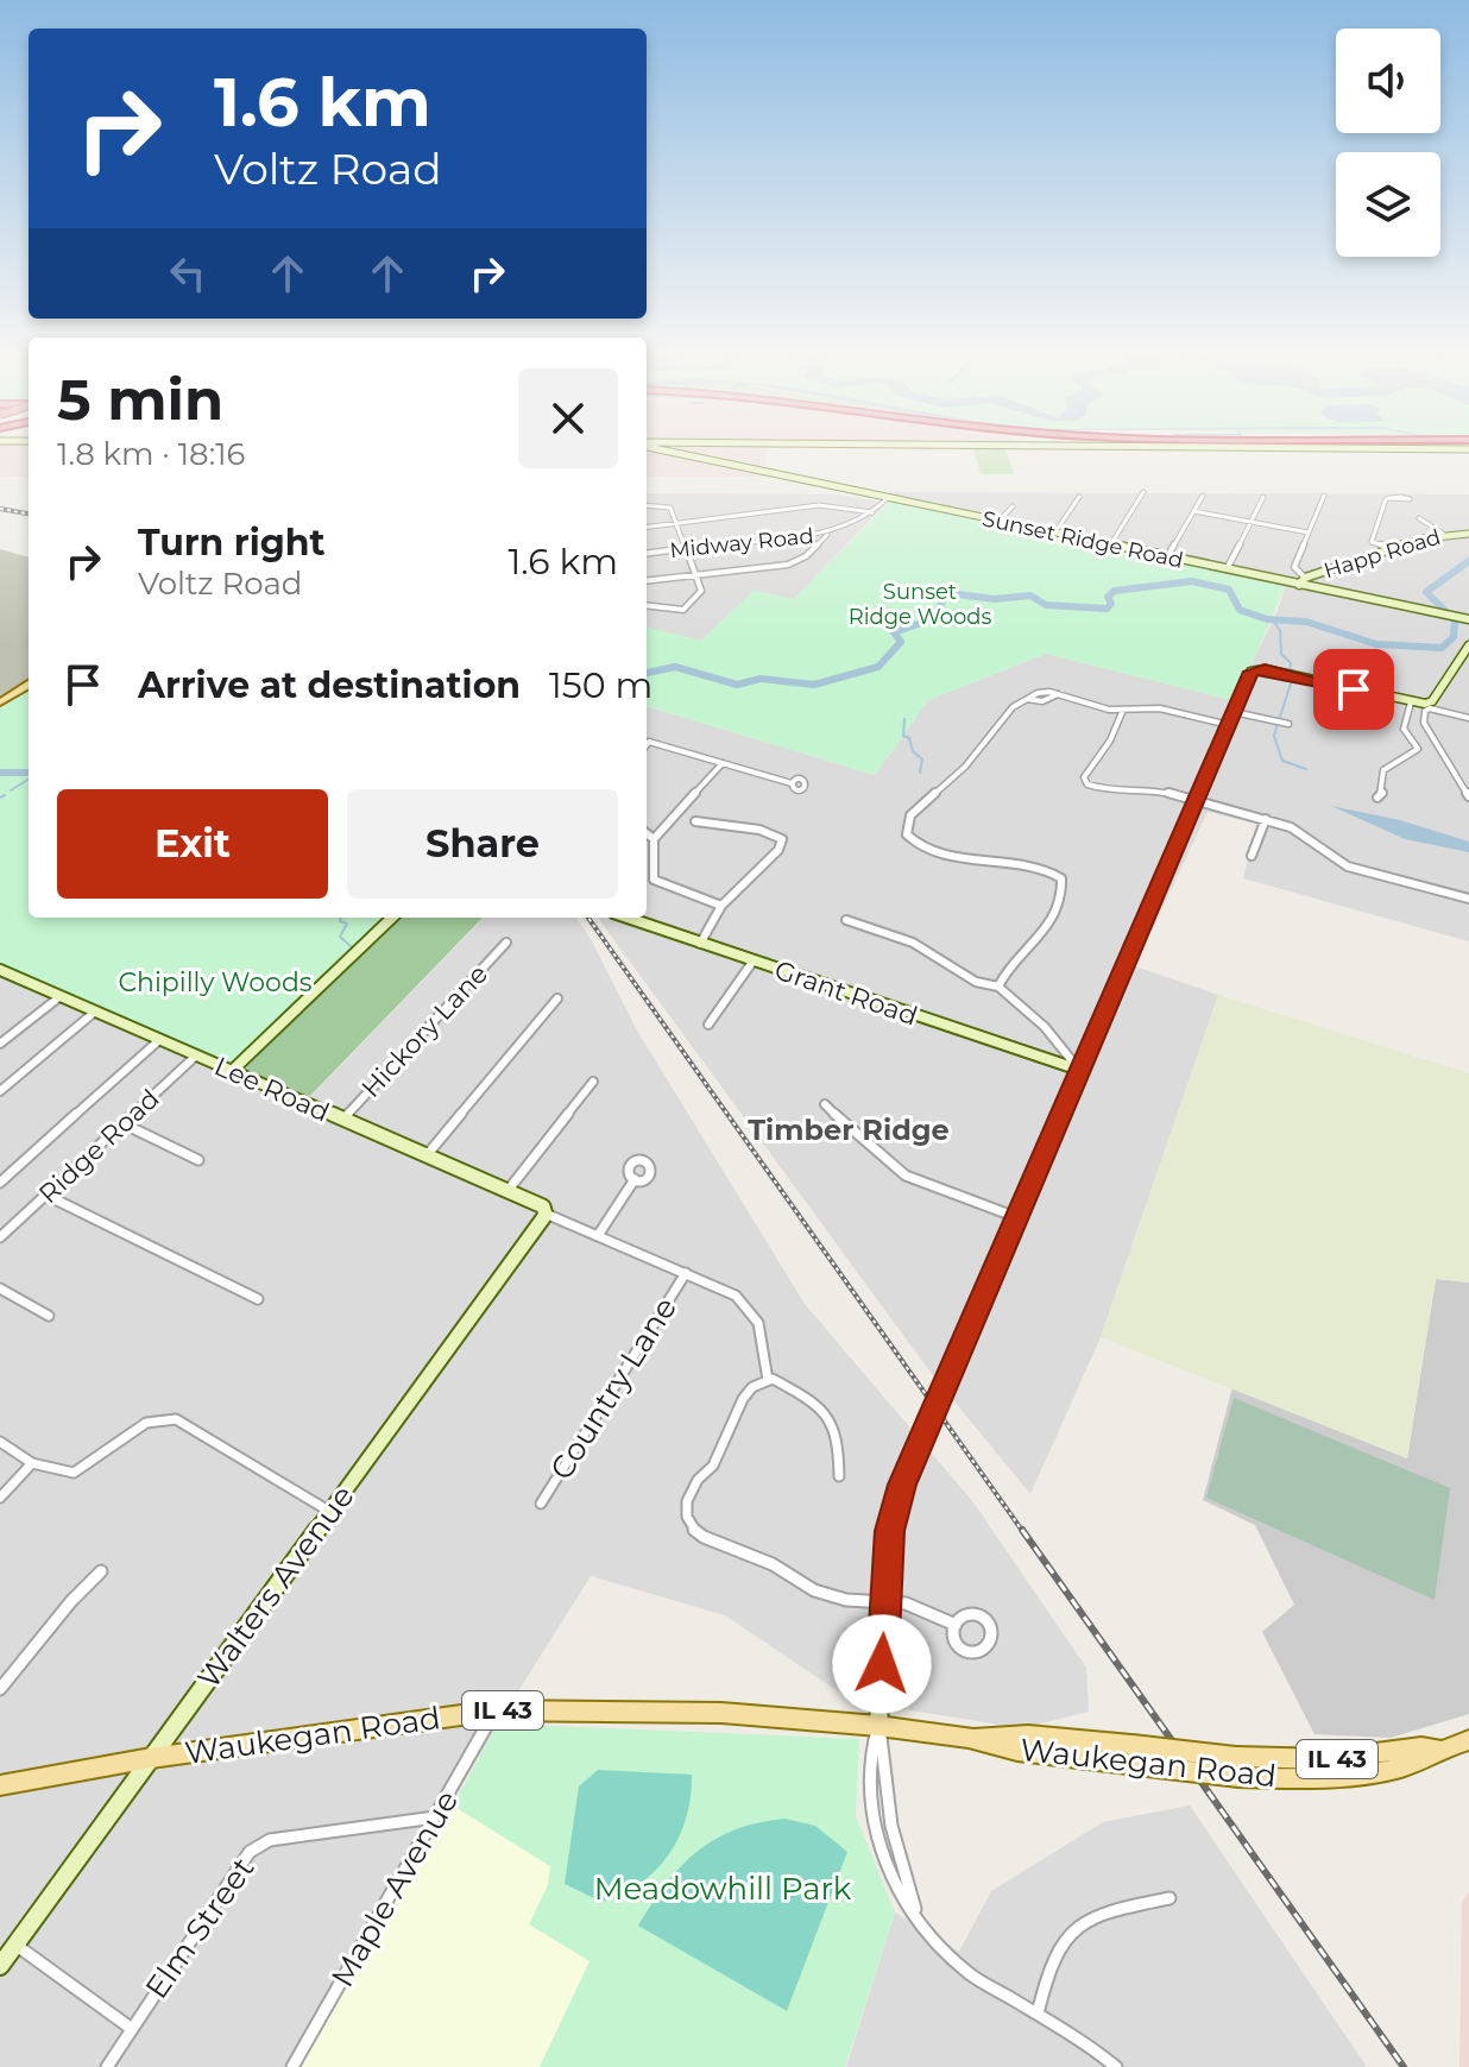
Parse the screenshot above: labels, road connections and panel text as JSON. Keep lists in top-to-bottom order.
{
  "streets": {
    "main road": ["IL 43", "Waukegan Road"],
    "street": [
      "Sunset Ridge Road",
      "Midway Road",
      "Happ Road",
      "Grant Road",
      "Hickory Lane",
      "Lee Road",
      "Ridge Road",
      "Country Lane",
      "Walters Avenue",
      "Maple Avenue",
      "Elm Street"
    ]
  },
  "crossings": [
    ["Sunset Ridge Road", "Midway Road"],
    ["Sunset Ridge Road", "Happ Road"],
    ["Hickory Lane", "Lee Road"],
    ["Lee Road", "Ridge Road"],
    ["Lee Road", "Country Lane"],
    ["Lee Road", "Walters Avenue"],
    ["Walters Avenue", "Waukegan Road"],
    ["Waukegan Road", "Maple Avenue"],
    ["Maple Avenue", "Elm Street"]
  ],
  "districts": ["Timber Ridge"],
  "parks": ["Sunset Ridge Woods", "Chipilly Woods", "Meadowhill Park"],
  "page": {
    "turn": ["1.6 km", "Voltz Road"],
    "heading": ["5 min", "1.8 km · 18:16"],
    "list": [
      {
        "name": "Turn right",
        "note": "Voltz Road",
        "value": "1.6 km"
      },
      {
        "name": "Arrive at destination",
        "value": "150 m"
      }
    ],
    "buttons": ["Exit", "Share"]
  }
}
